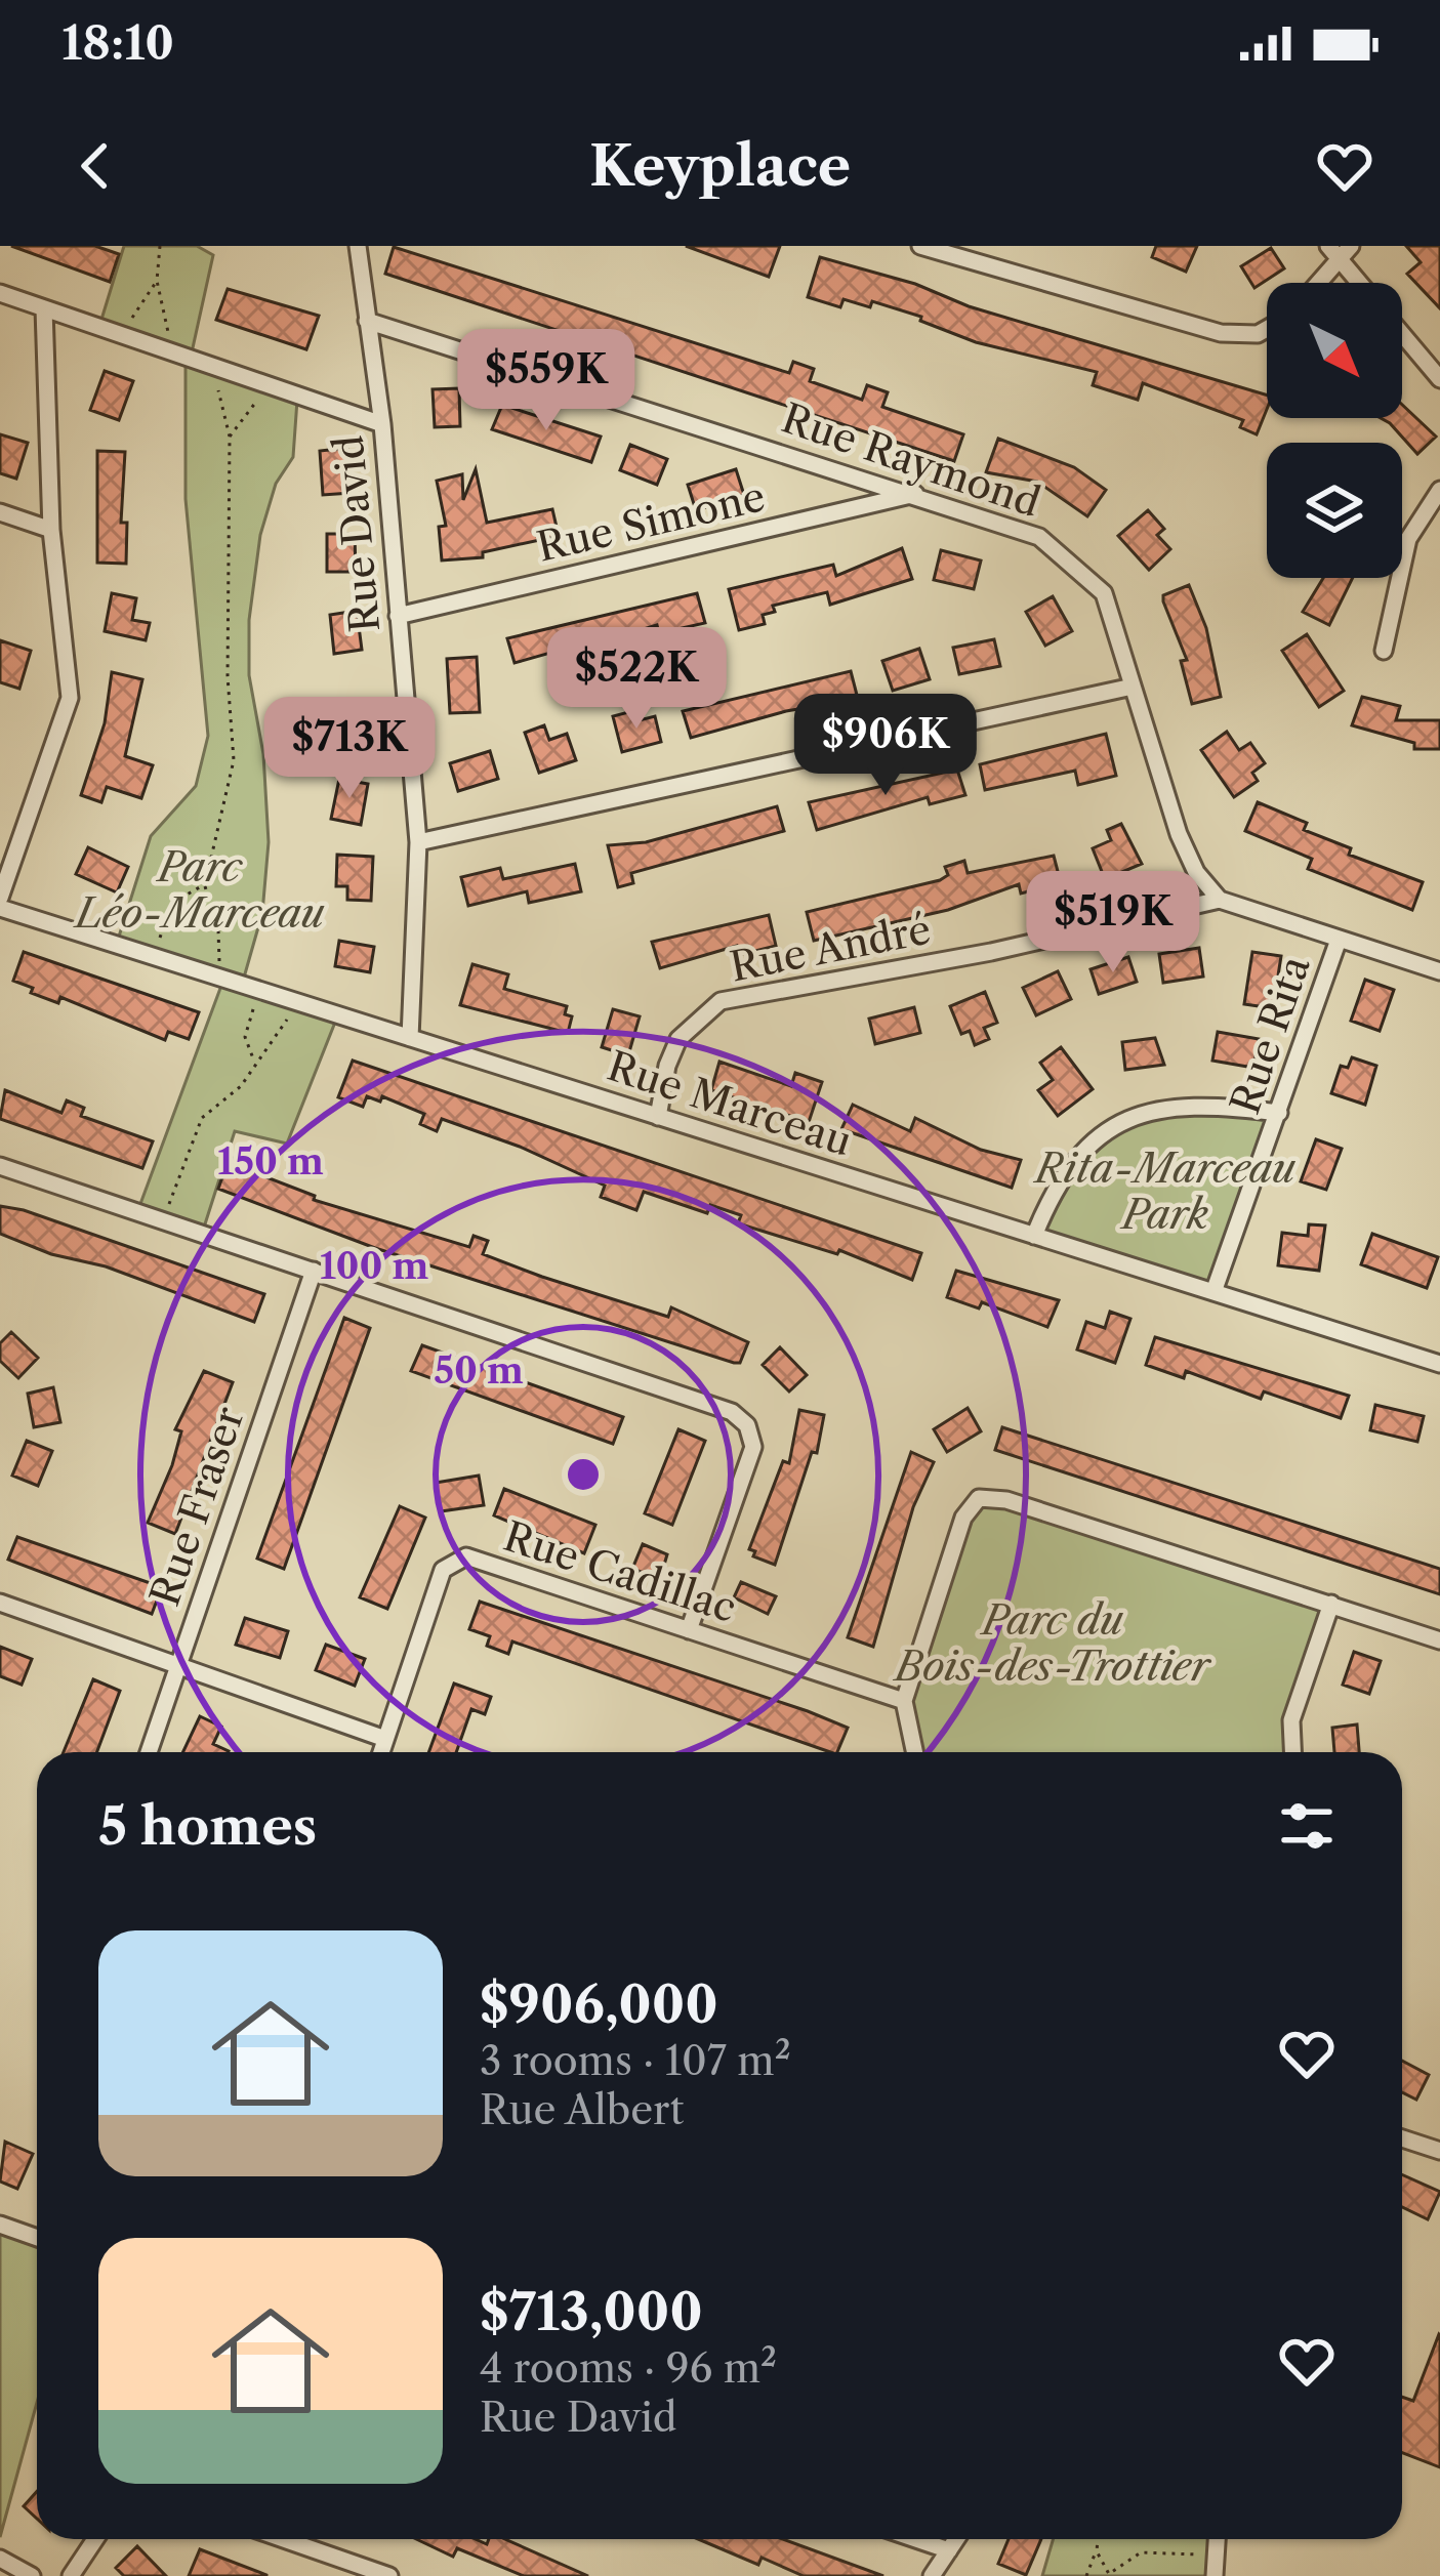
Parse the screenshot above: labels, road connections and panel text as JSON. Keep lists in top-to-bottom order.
{
  "streets": {
    "street": [
      "Rue Raymond",
      "Rue Simone",
      "Rue David",
      "Rue André",
      "Rue Rita",
      "Rue Marceau",
      "Rue Fraser",
      "Rue Cadillac"
    ]
  },
  "crossings": [
    ["Rue Raymond", "Rue Simone"],
    ["Rue Raymond", "Rue David"],
    ["Rue Raymond", "Rue André"],
    ["Rue Simone", "Rue David"],
    ["Rue David", "Rue Marceau"],
    ["Rue André", "Rue Marceau"],
    ["Rue Rita", "Rue Marceau"]
  ],
  "parks": ["Parc Léo-Marceau", "Rita-Marceau Park", "Parc du Bois-des-Trottier"],
  "north": "bottom right",
  "page": {
    "status": "18:10",
    "header": "Keyplace",
    "price": [
      "$559K",
      "$522K",
      "$906K",
      "$713K",
      "$519K"
    ],
    "heading": "5 homes",
    "list": [
      {
        "name": "$906,000",
        "note": "3 rooms · 107 m² · Rue Albert"
      },
      {
        "name": "$713,000",
        "note": "4 rooms · 96 m² · Rue David"
      }
    ]
  },
  "rings": ["150 m", "100 m", "50 m"]
}
